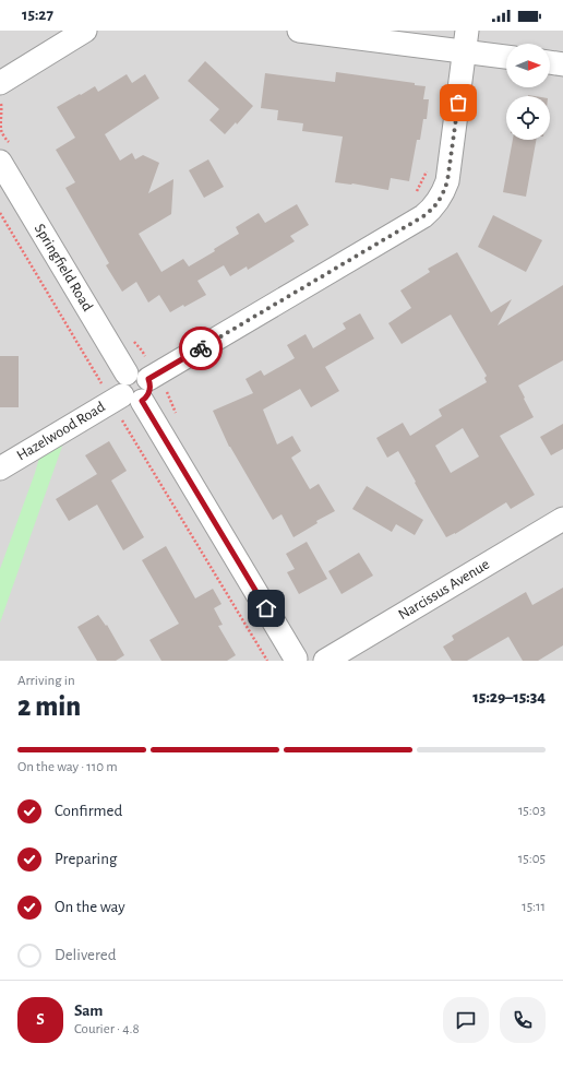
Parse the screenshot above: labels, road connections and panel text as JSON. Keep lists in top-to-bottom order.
{
  "streets": {
    "street": ["Springfield Road", "Hazelwood Road", "Narcissus Avenue"]
  },
  "crossings": [
    ["Springfield Road", "Hazelwood Road"]
  ],
  "north": "right",
  "page": {
    "status": "15:27",
    "heading": ["2 min", "Arriving in", "15:29–15:34"],
    "panel": ["Sam", "Courier · 4.8"],
    "bar": "On the way · 110 m",
    "list": [
      ["Confirmed", "15:03"],
      ["Preparing", "15:05"],
      ["On the way", "15:11"],
      "Delivered"
    ],
    "round": "S"
  }
}
